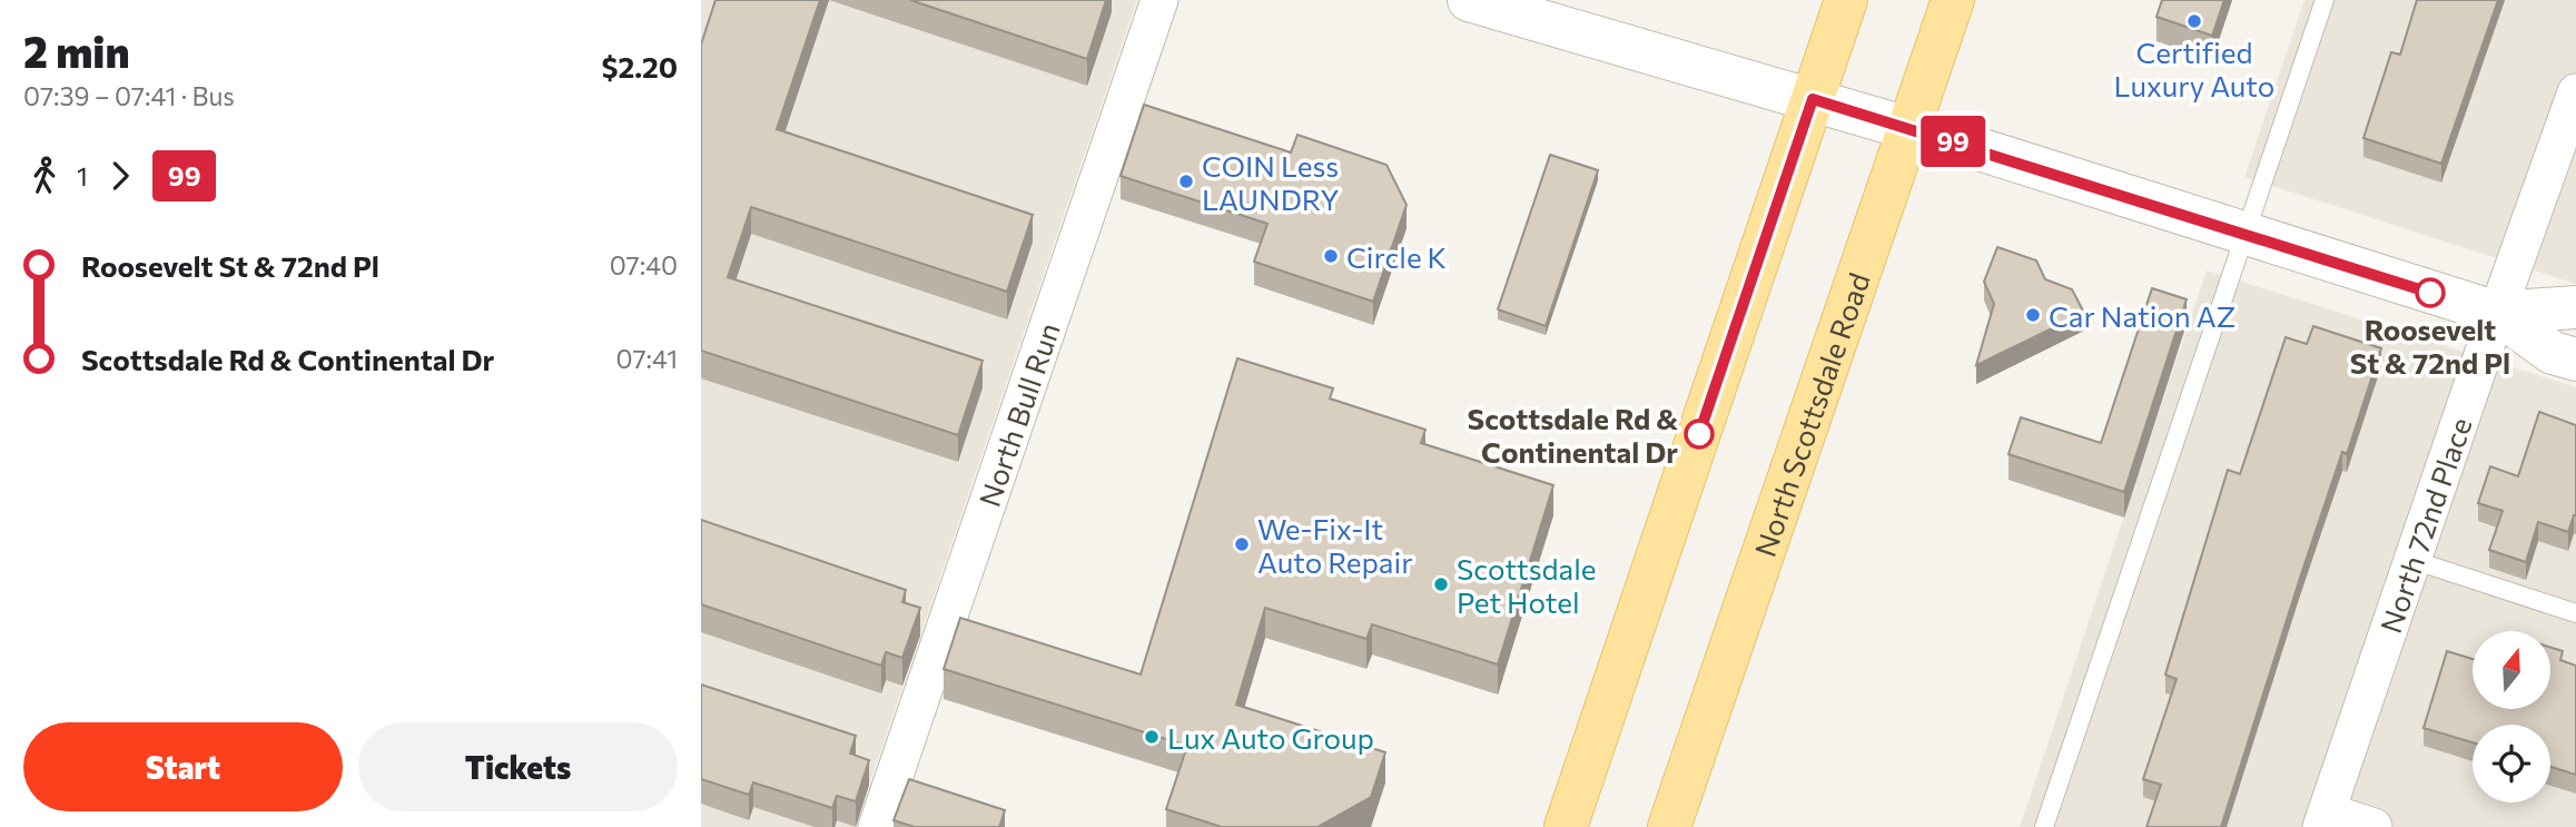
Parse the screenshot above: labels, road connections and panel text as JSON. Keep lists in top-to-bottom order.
{
  "streets": {
    "main road": ["North Scottsdale Road"],
    "street": ["North Bull Run", "North 72nd Place"]
  },
  "places": [
    "Certified Luxury Auto",
    "COIN Less LAUNDRY",
    "Circle K",
    "Roosevelt St & 72nd Pl",
    "Car Nation AZ",
    "Scottsdale Rd & Continental Dr",
    "We-Fix-It Auto Repair",
    "Scottsdale Pet Hotel",
    "Lux Auto Group"
  ],
  "lines": ["bus line 99"],
  "north": "top",
  "page": {
    "heading": ["2 min", "07:39 – 07:41 · Bus", "$2.20"],
    "on_map": "99",
    "legs": ["1", "99"],
    "list": [
      {
        "name": "Roosevelt St & 72nd Pl",
        "value": "07:40"
      },
      {
        "name": "Scottsdale Rd & Continental Dr",
        "value": "07:41"
      }
    ],
    "buttons": ["Start", "Tickets"]
  }
}
